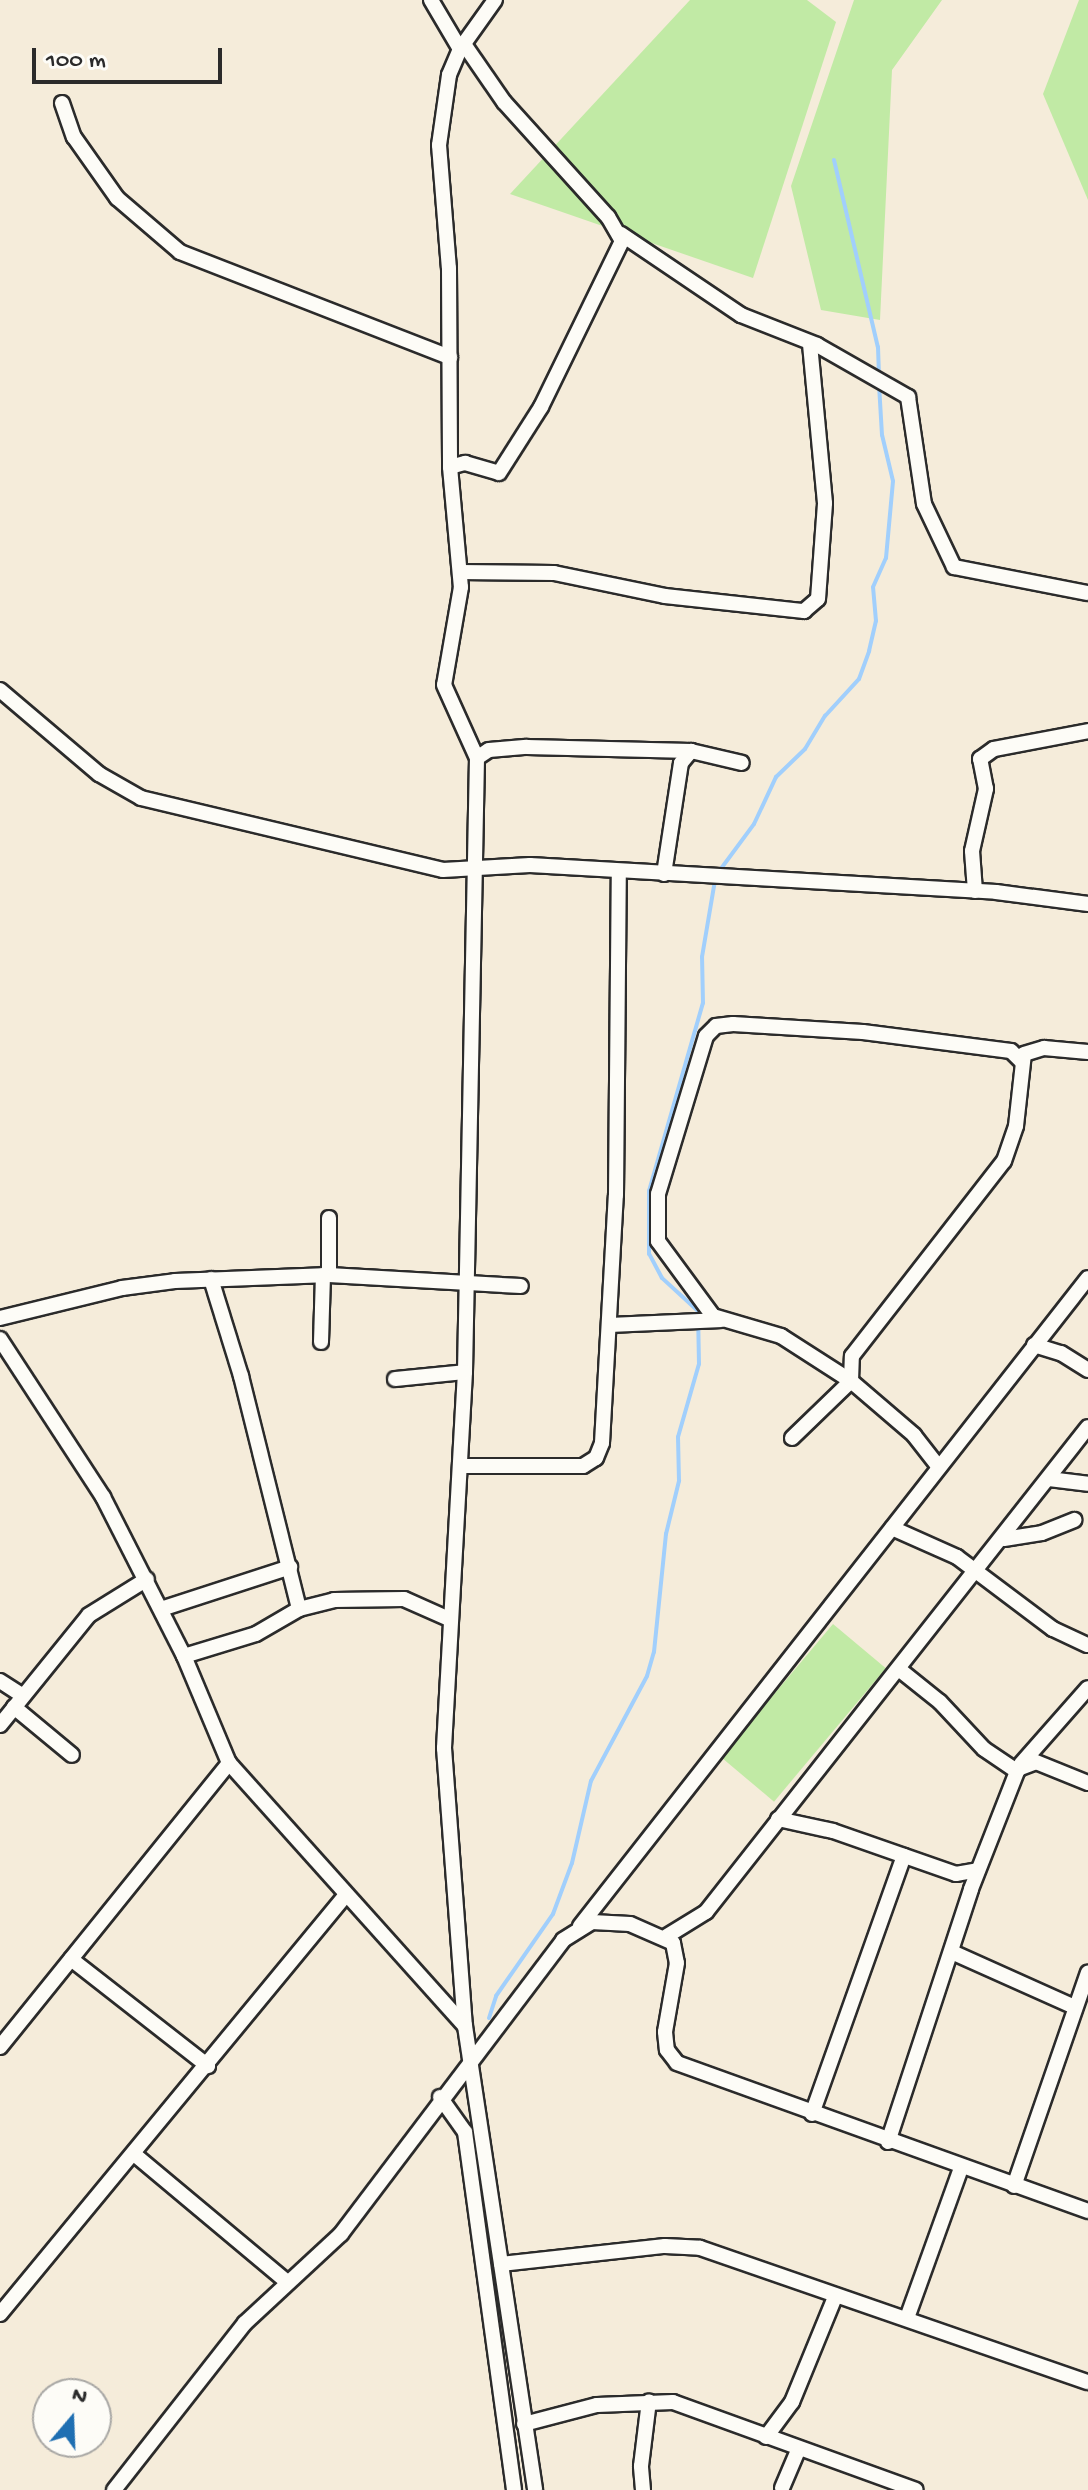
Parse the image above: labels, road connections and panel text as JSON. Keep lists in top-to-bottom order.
{
  "scale_bar": "100 m",
  "north": "top"
}
